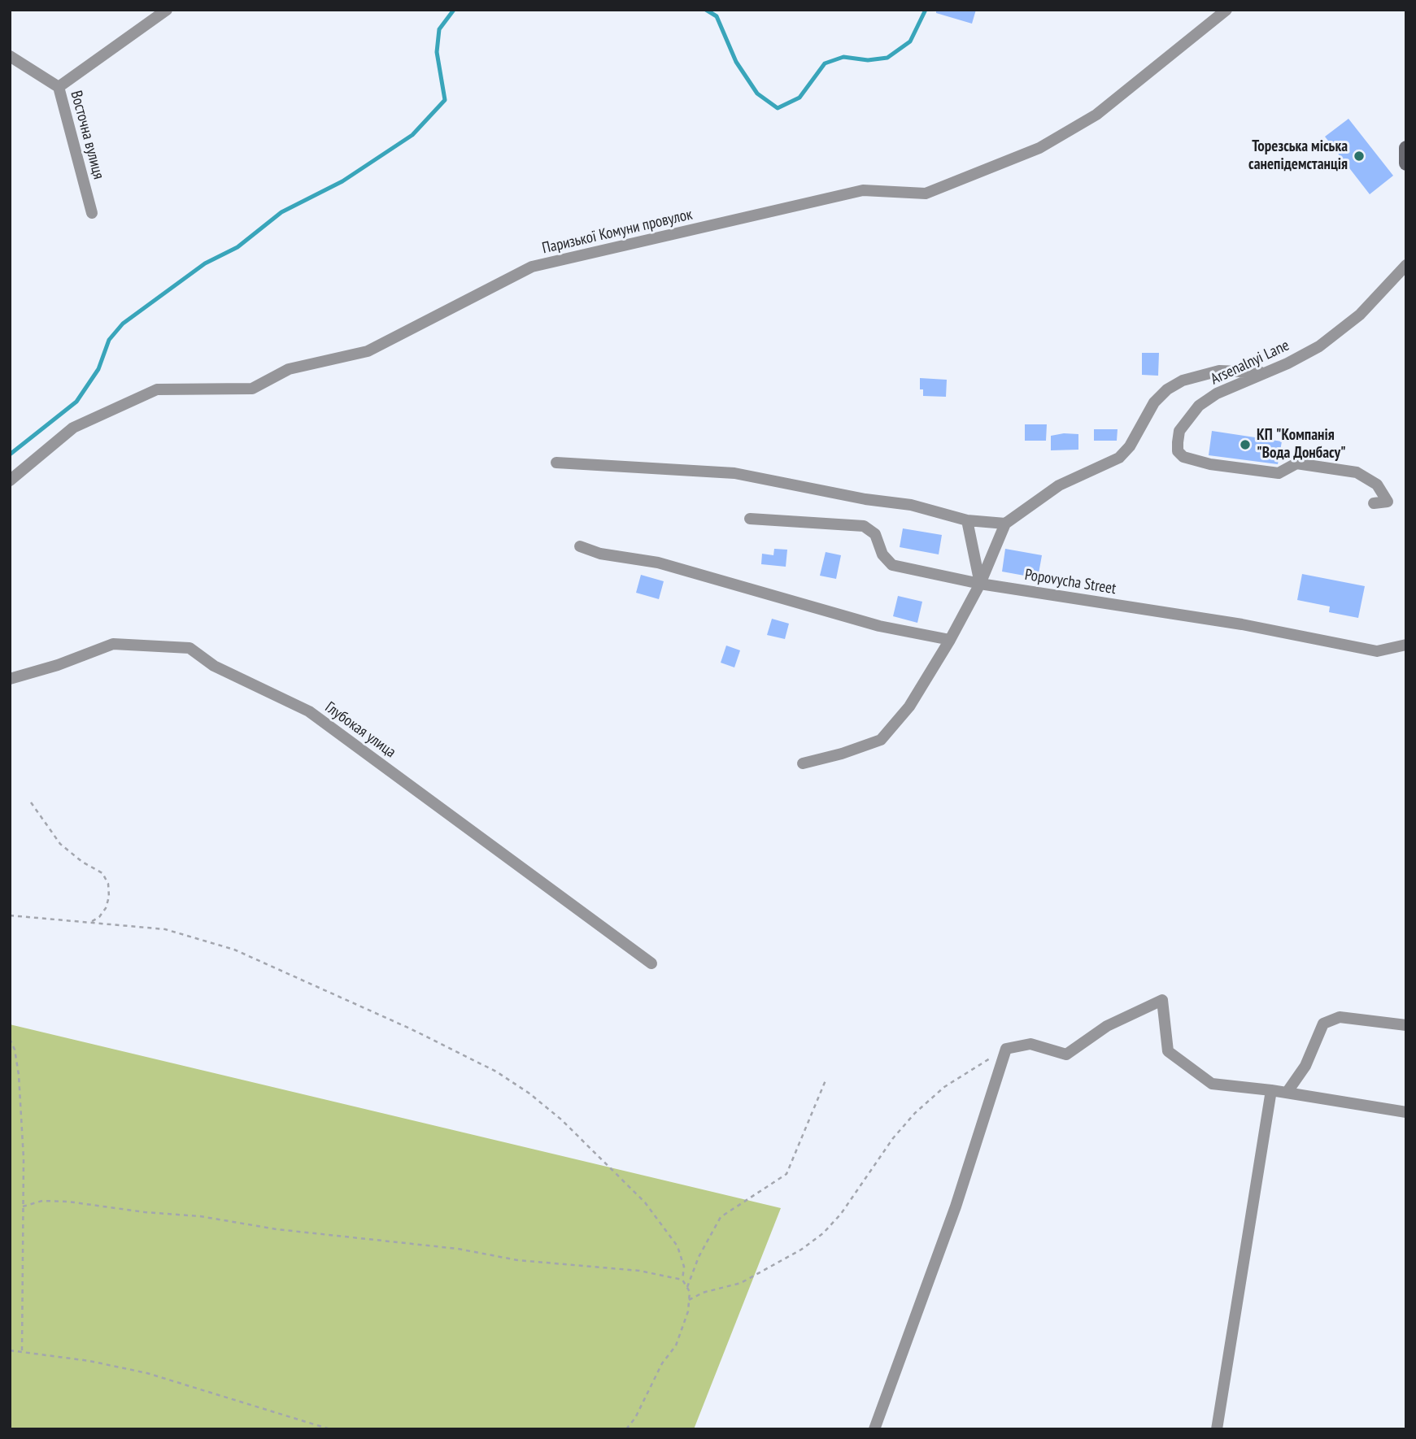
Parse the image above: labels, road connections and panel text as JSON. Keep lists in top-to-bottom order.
{
  "streets": {
    "street": [
      "Восточна вулиця",
      "Паризької Комуни провулок",
      "Arsenalnyi Lane",
      "Popovycha Street",
      "Глубокая улица"
    ]
  },
  "places": ["Торезська міська санепідемстанція", "КП \"Компанія \"Вода Донбасу\""]
}
